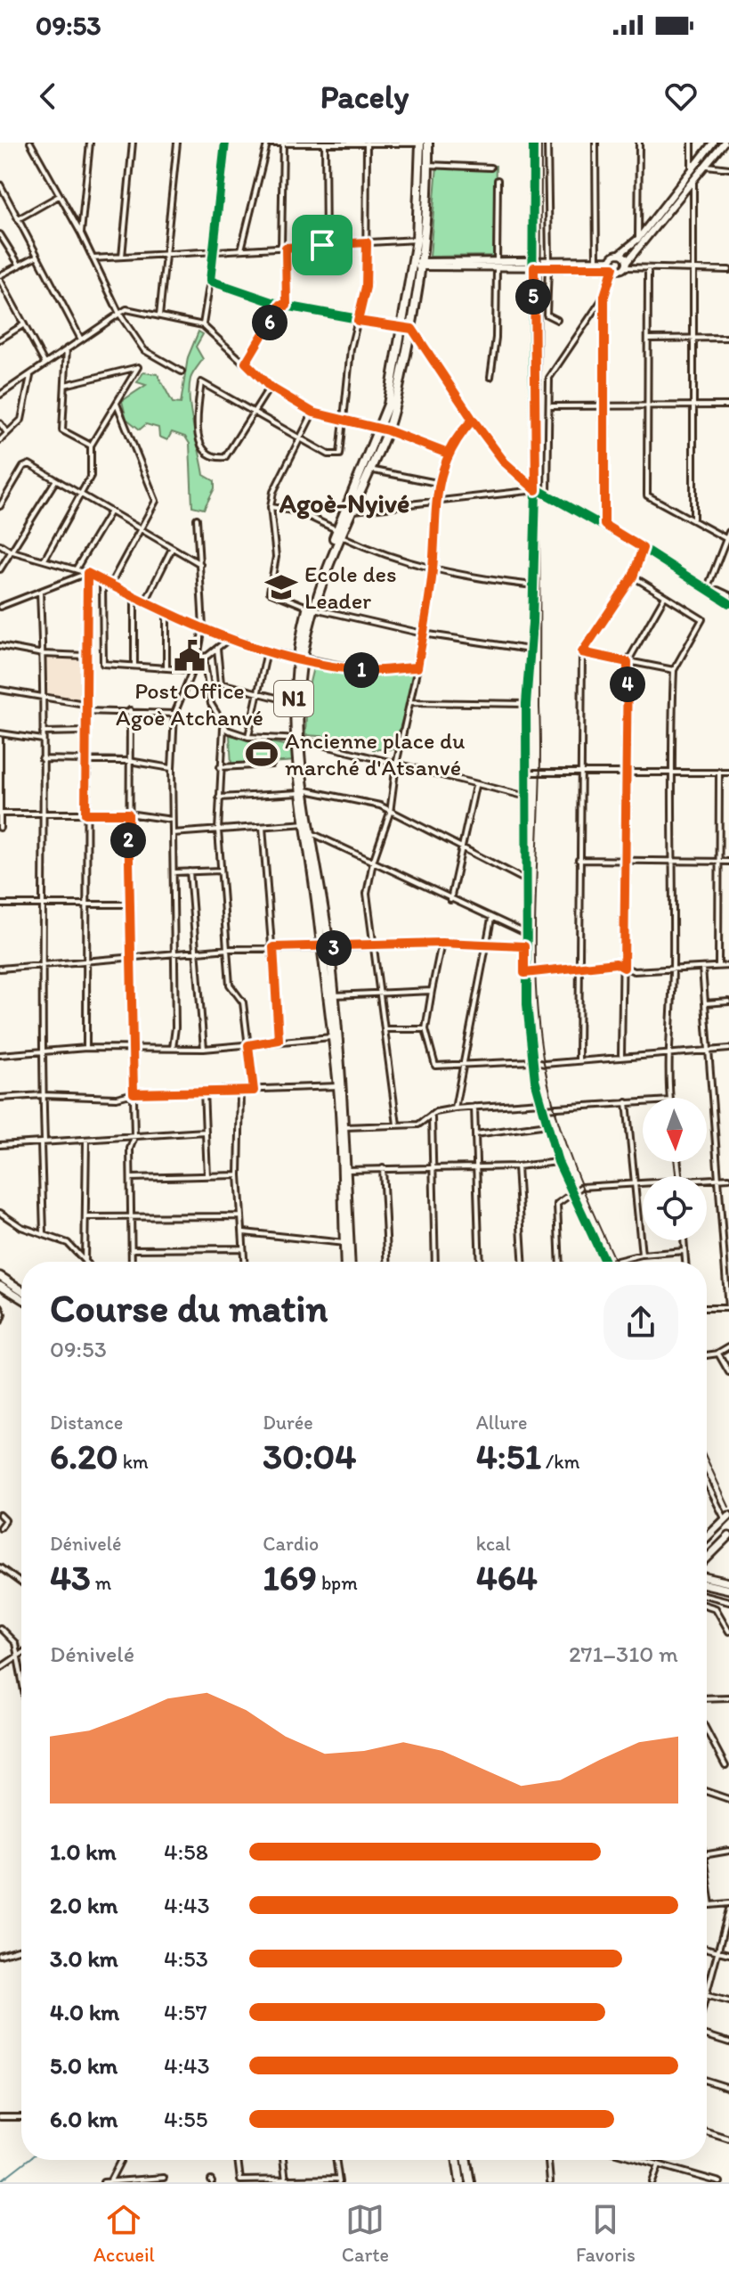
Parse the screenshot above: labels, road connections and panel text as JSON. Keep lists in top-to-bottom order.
{
  "streets": {
    "highway": ["N1"]
  },
  "districts": ["Agoè-Nyivé"],
  "places": {
    "school or university": ["Ecole des Leader"],
    "public building": ["Post Office Agoè Atchanvé"],
    "sports": ["Ancienne place du marché d'Atsanvé"]
  },
  "north": "bottom",
  "page": {
    "status": "09:53",
    "header": "Pacely",
    "pins": [
      "5",
      "6",
      "1",
      "4",
      "2",
      "3"
    ],
    "heading": ["Course du matin", "09:53"],
    "stats": [
      ["Distance", "6.20 km"],
      ["Durée", "30:04"],
      ["Allure", "4:51 /km"],
      ["Dénivelé", "43 m"],
      ["Cardio", "169 bpm"],
      ["kcal", "464"]
    ],
    "chart": ["Dénivelé", "271–310 m"],
    "list": [
      {
        "name": "1.0 km",
        "note": "4:58"
      },
      {
        "name": "2.0 km",
        "note": "4:43"
      },
      {
        "name": "3.0 km",
        "note": "4:53"
      },
      {
        "name": "4.0 km",
        "note": "4:57"
      },
      {
        "name": "5.0 km",
        "note": "4:43"
      },
      {
        "name": "6.0 km",
        "note": "4:55"
      }
    ],
    "tabs": ["Accueil", "Carte", "Favoris"]
  }
}
